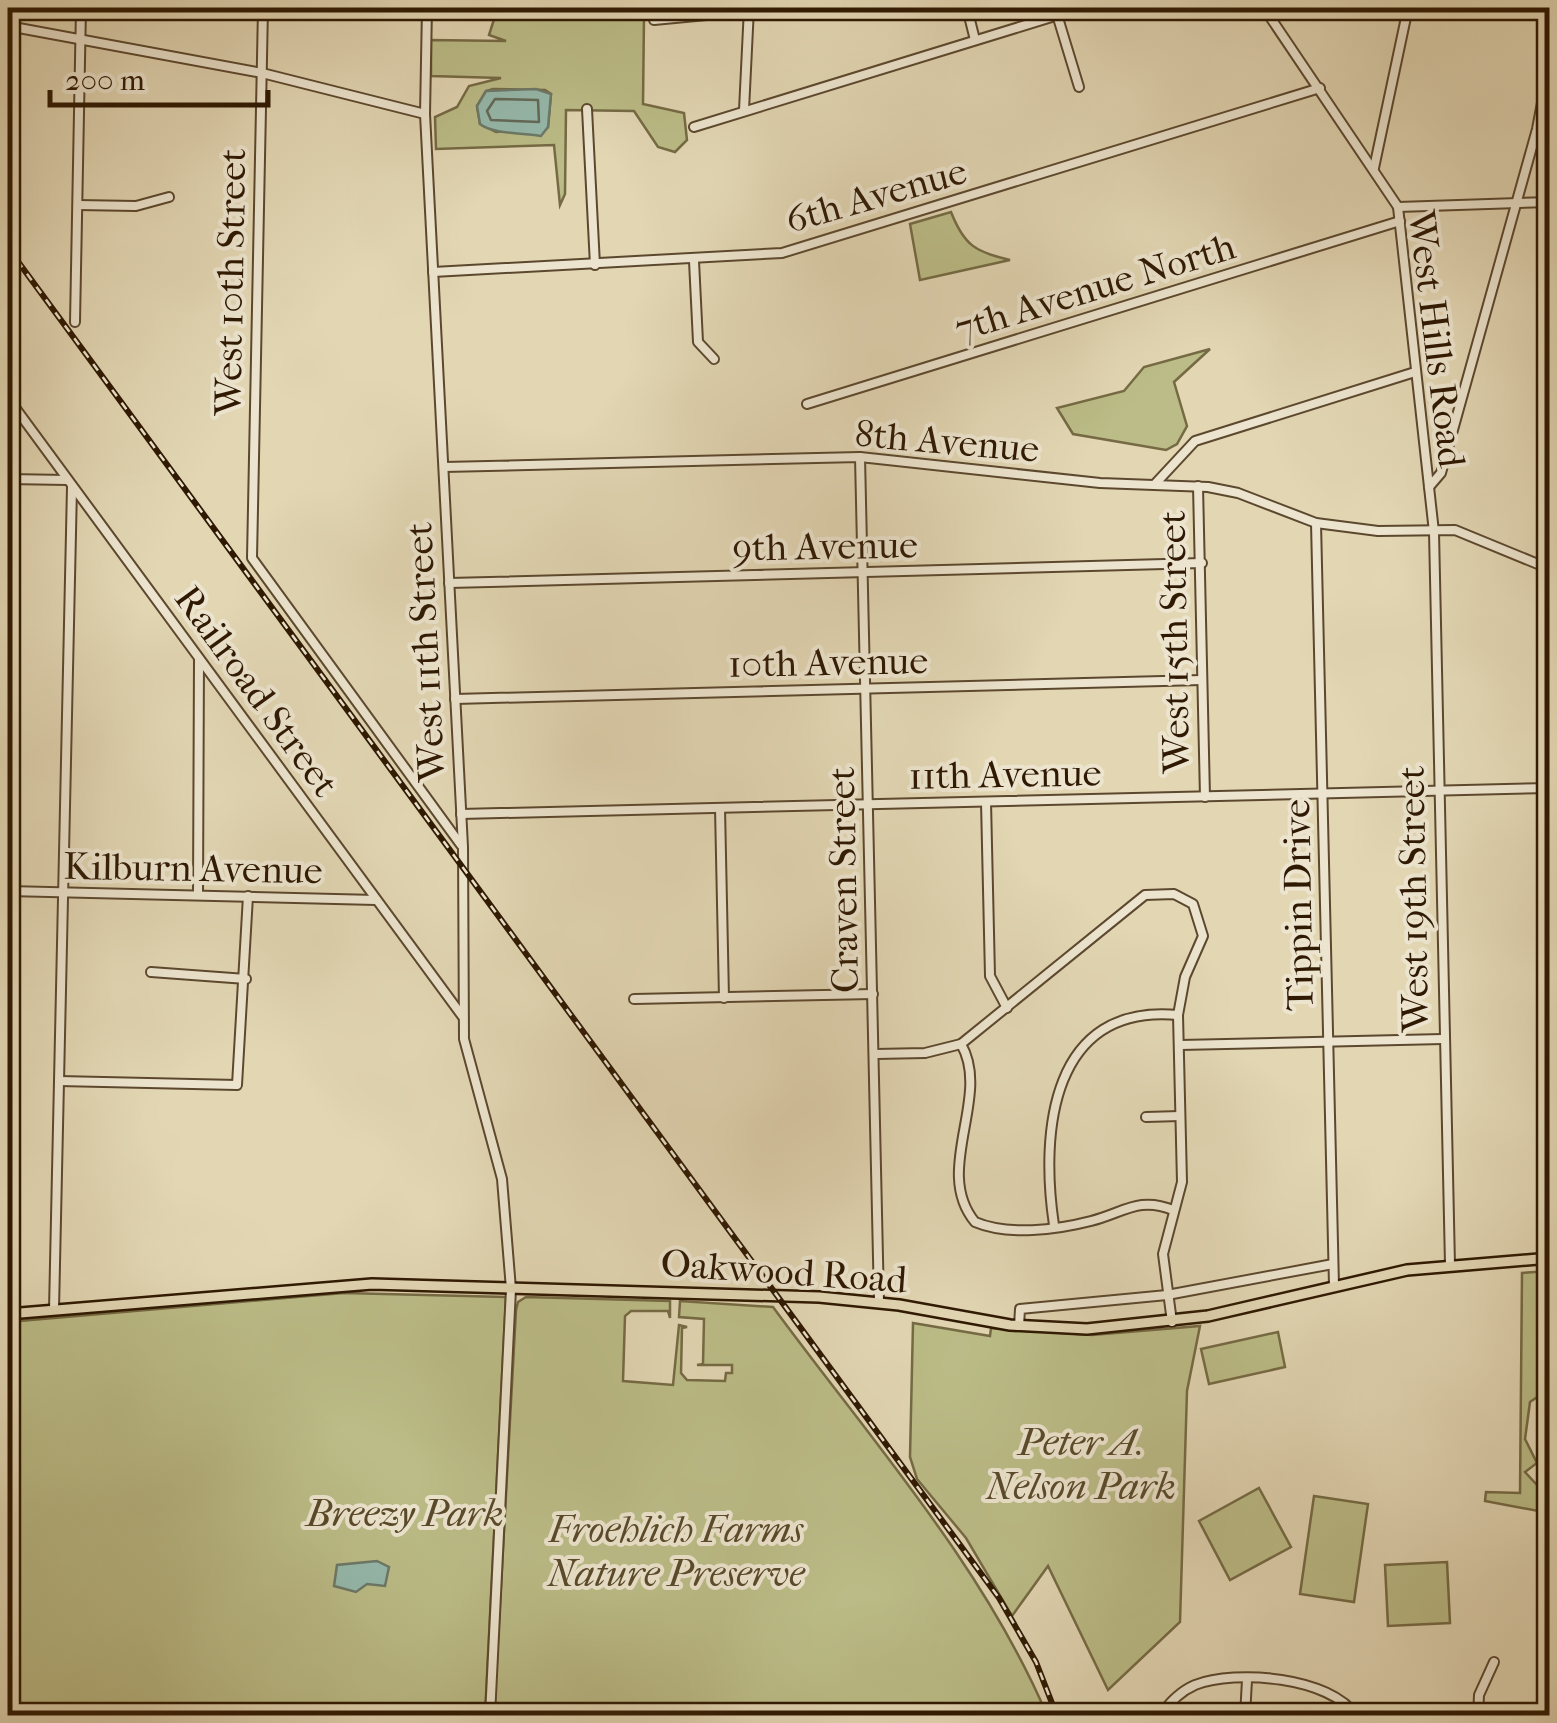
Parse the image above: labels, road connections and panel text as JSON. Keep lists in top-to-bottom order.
{
  "streets": {
    "main road": ["Oakwood Road"],
    "street": [
      "6th Avenue",
      "West 10th Street",
      "7th Avenue North",
      "West Hills Road",
      "8th Avenue",
      "9th Avenue",
      "West 15th Street",
      "West 11th Street",
      "10th Avenue",
      "Railroad Street",
      "11th Avenue",
      "Kilburn Avenue",
      "Craven Street",
      "West 19th Street",
      "Tippin Drive"
    ]
  },
  "crossings": [
    ["6th Avenue", "West Hills Road"],
    ["6th Avenue", "West 11th Street"],
    ["West 10th Street", "West 11th Street"],
    ["7th Avenue North", "West Hills Road"],
    ["West Hills Road", "8th Avenue"],
    ["West Hills Road", "West 19th Street"],
    ["8th Avenue", "West 15th Street"],
    ["8th Avenue", "West 11th Street"],
    ["8th Avenue", "Craven Street"],
    ["8th Avenue", "West 19th Street"],
    ["8th Avenue", "Tippin Drive"],
    ["9th Avenue", "West 15th Street"],
    ["9th Avenue", "West 11th Street"],
    ["9th Avenue", "Craven Street"],
    ["West 15th Street", "10th Avenue"],
    ["West 15th Street", "11th Avenue"],
    ["West 11th Street", "10th Avenue"],
    ["West 11th Street", "Railroad Street"],
    ["West 11th Street", "11th Avenue"],
    ["West 11th Street", "Oakwood Road"],
    ["10th Avenue", "Craven Street"],
    ["Railroad Street", "Kilburn Avenue"],
    ["11th Avenue", "Craven Street"],
    ["11th Avenue", "West 19th Street"],
    ["11th Avenue", "Tippin Drive"],
    ["Craven Street", "Oakwood Road"],
    ["West 19th Street", "Oakwood Road"],
    ["Tippin Drive", "Oakwood Road"]
  ],
  "parks": ["Peter A. Nelson Park", "Breezy Park", "Froehlich Farms Nature Preserve"],
  "scale_bar": "200 m"
}
